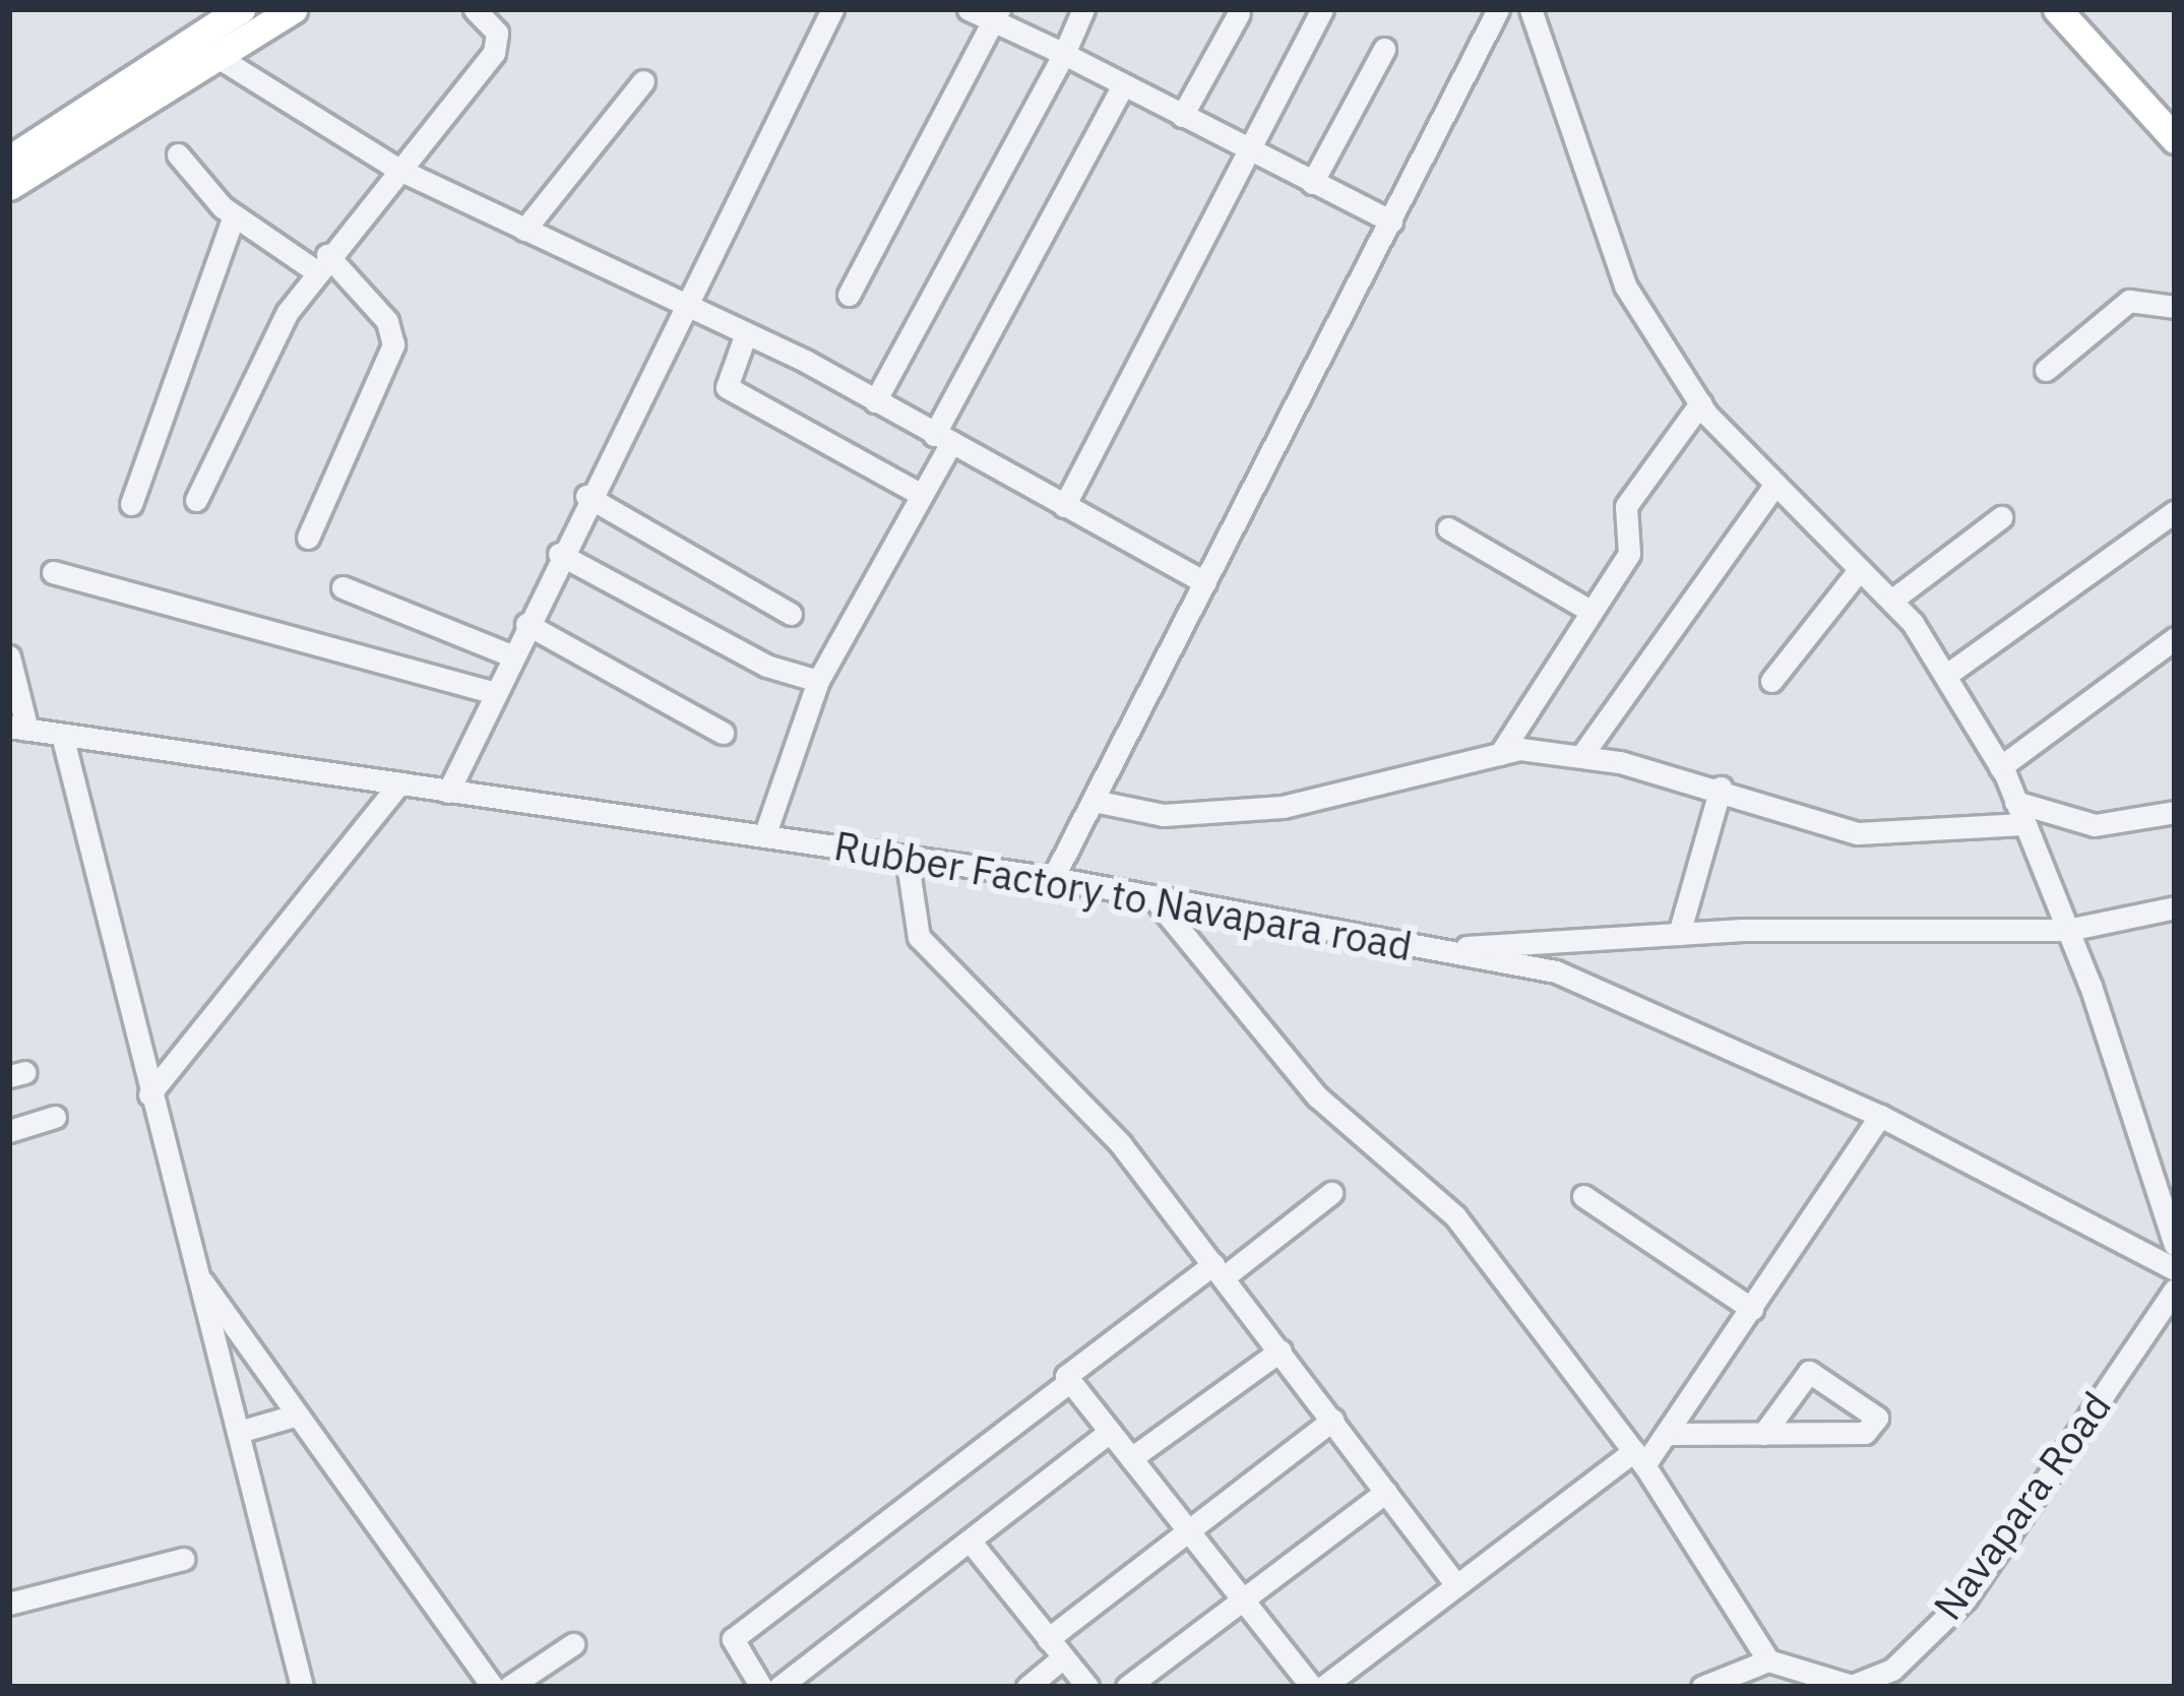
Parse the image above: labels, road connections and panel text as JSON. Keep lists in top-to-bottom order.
{
  "streets": {
    "street": ["Rubber Factory to Navapara road", "Navapara Road"]
  }
}
